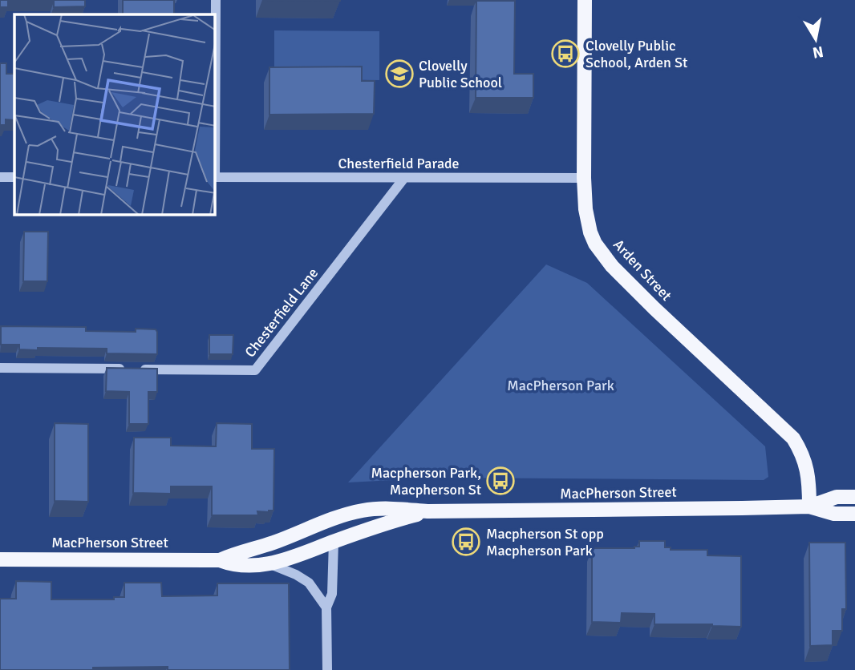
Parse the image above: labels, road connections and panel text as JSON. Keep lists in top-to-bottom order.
{
  "streets": {
    "main road": ["Arden Street", "MacPherson Street"],
    "street": ["Chesterfield Parade", "Chesterfield Lane"]
  },
  "crossings": [
    ["Chesterfield Parade", "Arden Street"],
    ["Chesterfield Parade", "Chesterfield Lane"],
    ["Arden Street", "MacPherson Street"]
  ],
  "parks": ["MacPherson Park"],
  "places": {
    "bus stop": ["Clovelly Public School, Arden St", "Macpherson Park, Macpherson St", "Macpherson St opp Macpherson Park"],
    "school or university": ["Clovelly Public School"]
  },
  "north": "bottom"
}
